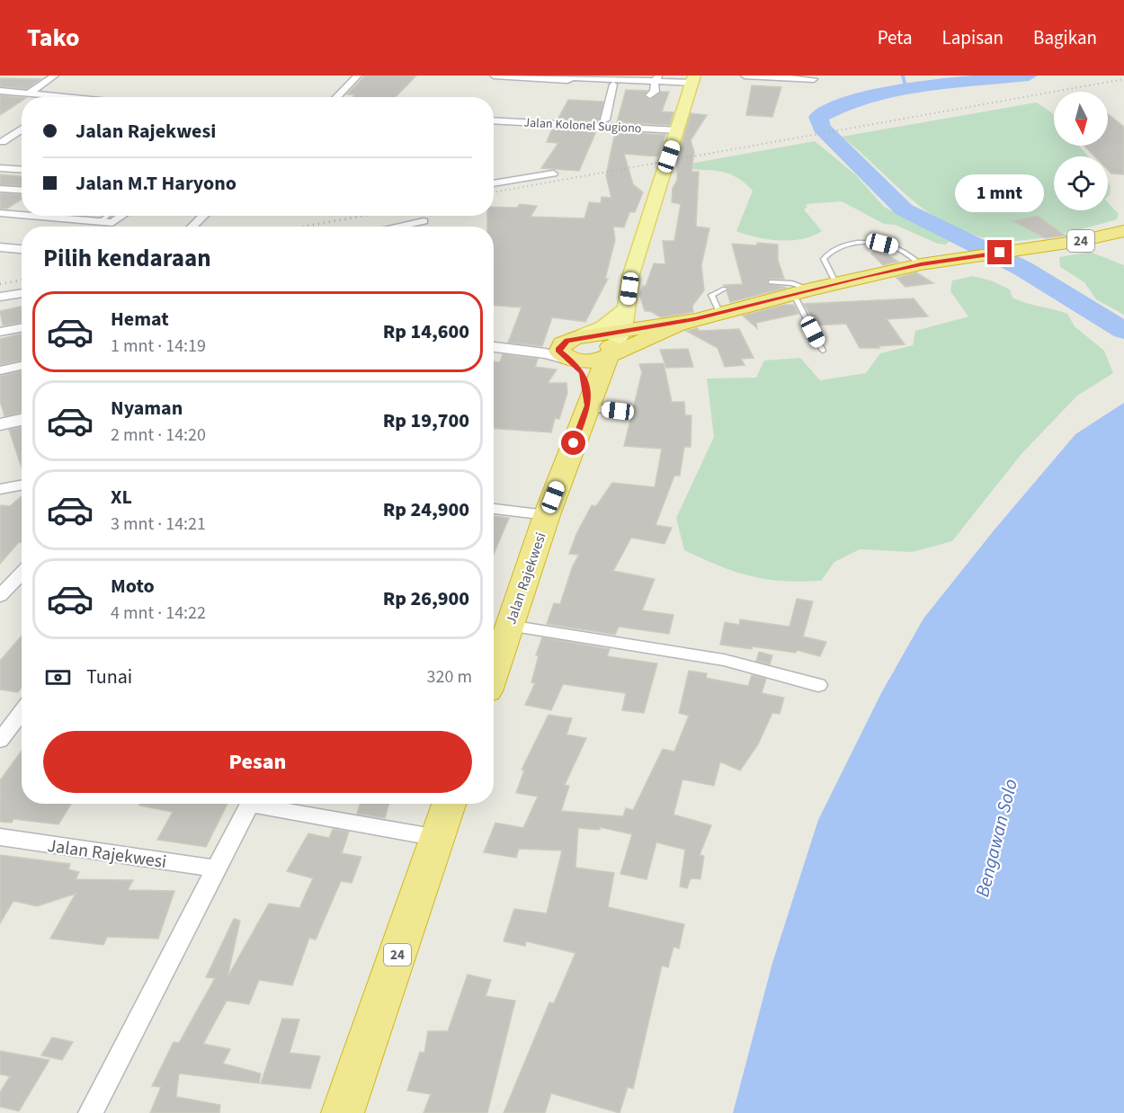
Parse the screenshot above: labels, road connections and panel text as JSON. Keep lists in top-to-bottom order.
{
  "streets": {
    "highway": ["24", "Jalan Rajekwesi"],
    "street": ["Jalan Kolonel Sugiono"]
  },
  "crossings": [
    ["24", "Jalan Rajekwesi"]
  ],
  "water": ["Bengawan Solo"],
  "north": "bottom",
  "page": {
    "header": "Tako",
    "nav": ["Peta", "Lapisan", "Bagikan"],
    "banner": ["Jalan Rajekwesi", "Jalan M.T Haryono"],
    "bubble": "1 mnt",
    "heading": "Pilih kendaraan",
    "list": [
      {
        "name": "Hemat",
        "note": "1 mnt · 14:19",
        "value": "Rp 14,600"
      },
      {
        "name": "Nyaman",
        "note": "2 mnt · 14:20",
        "value": "Rp 19,700"
      },
      {
        "name": "XL",
        "note": "3 mnt · 14:21",
        "value": "Rp 24,900"
      },
      {
        "name": "Moto",
        "note": "4 mnt · 14:22",
        "value": "Rp 26,900"
      }
    ],
    "pay": ["Tunai", "320 m"],
    "buttons": "Pesan"
  }
}
